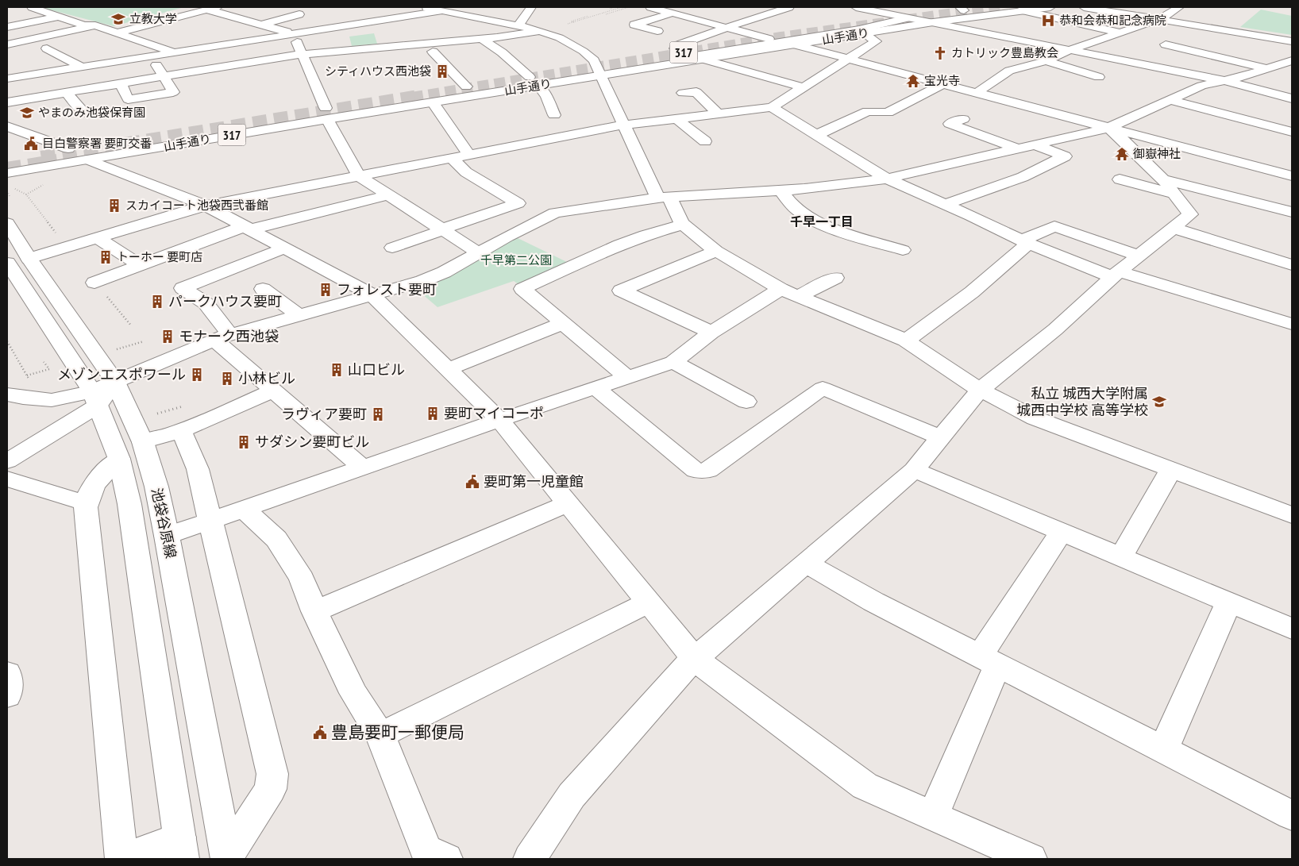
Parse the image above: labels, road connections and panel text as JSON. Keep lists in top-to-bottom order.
{
  "streets": {
    "main road": ["山手通り", "317", "池袋谷原線"]
  },
  "districts": ["千早一丁目"],
  "parks": ["千早第二公園"],
  "places": {
    "school or university": ["立教大学", "やまのみ池袋保育園", "私立 城西大学附属 城西中学校 高等学校"],
    "hospital": ["恭和会恭和記念病院"],
    "church": ["カトリック豊島教会"],
    "building": [
      "シティハウス西池袋",
      "スカイコート池袋西弐番館",
      "トーホー 要町店",
      "フォレスト要町",
      "パークハウス要町",
      "モナーク西池袋",
      "山口ビル",
      "メゾンエスポワール",
      "小林ビル",
      "要町マイコーポ",
      "ラヴィア要町",
      "サダシン要町ビル"
    ],
    "temple": ["宝光寺", "御嶽神社"],
    "public building": ["目白警察署 要町交番", "要町第一児童館", "豊島要町一郵便局"]
  }
}
